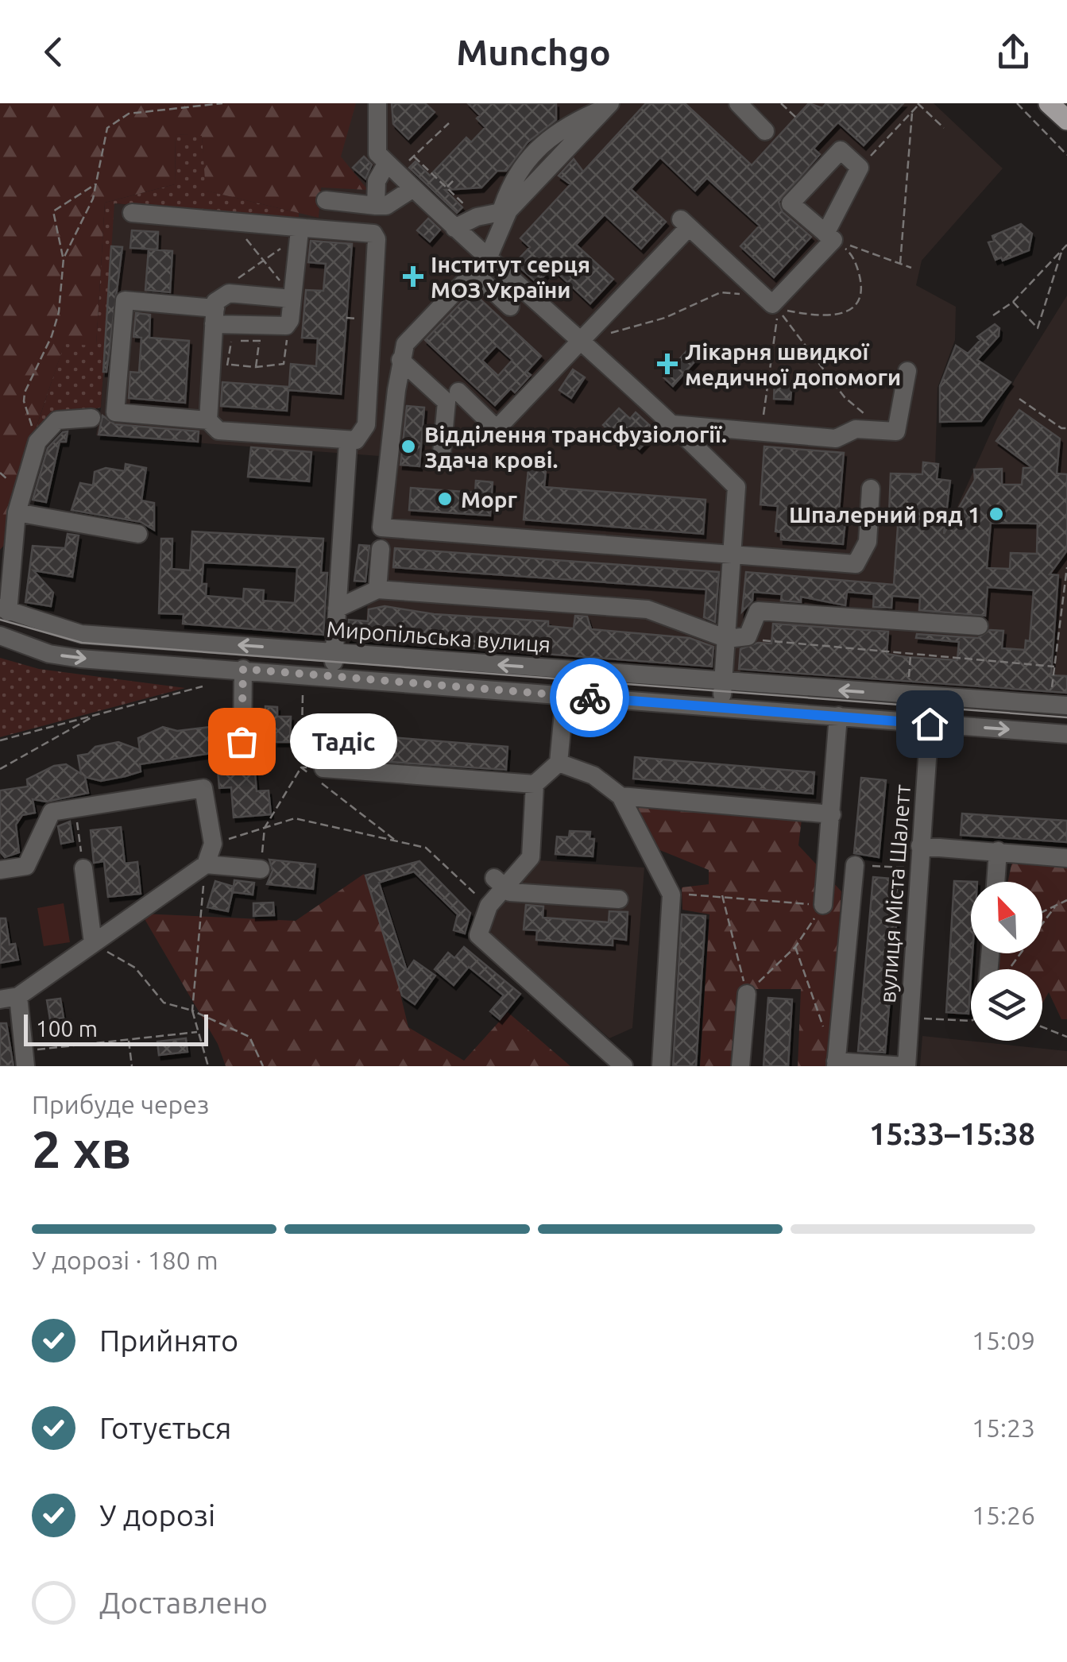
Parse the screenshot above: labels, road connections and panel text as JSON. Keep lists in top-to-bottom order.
{
  "streets": {
    "street": ["Миропільська вулиця", "вулиця Міста Шалетт"]
  },
  "places": {
    "health": ["Інститут серця МОЗ України", "Лікарня швидкої медичної допомоги"],
    "other": [
      "Відділення трансфузіології. Здача крові.",
      "Морг",
      "Шпалерний ряд 1",
      "Тадіс"
    ]
  },
  "scale_bar": "100 m",
  "north": "top left",
  "page": {
    "header": "Munchgo",
    "bubble": "Тадіс",
    "scale": "100 m",
    "heading": ["2 хв", "Прибуде через", "15:33–15:38"],
    "bar": "У дорозі · 180 m",
    "list": [
      ["Прийнято", "15:09"],
      ["Готується", "15:23"],
      ["У дорозі", "15:26"],
      "Доставлено"
    ]
  }
}
